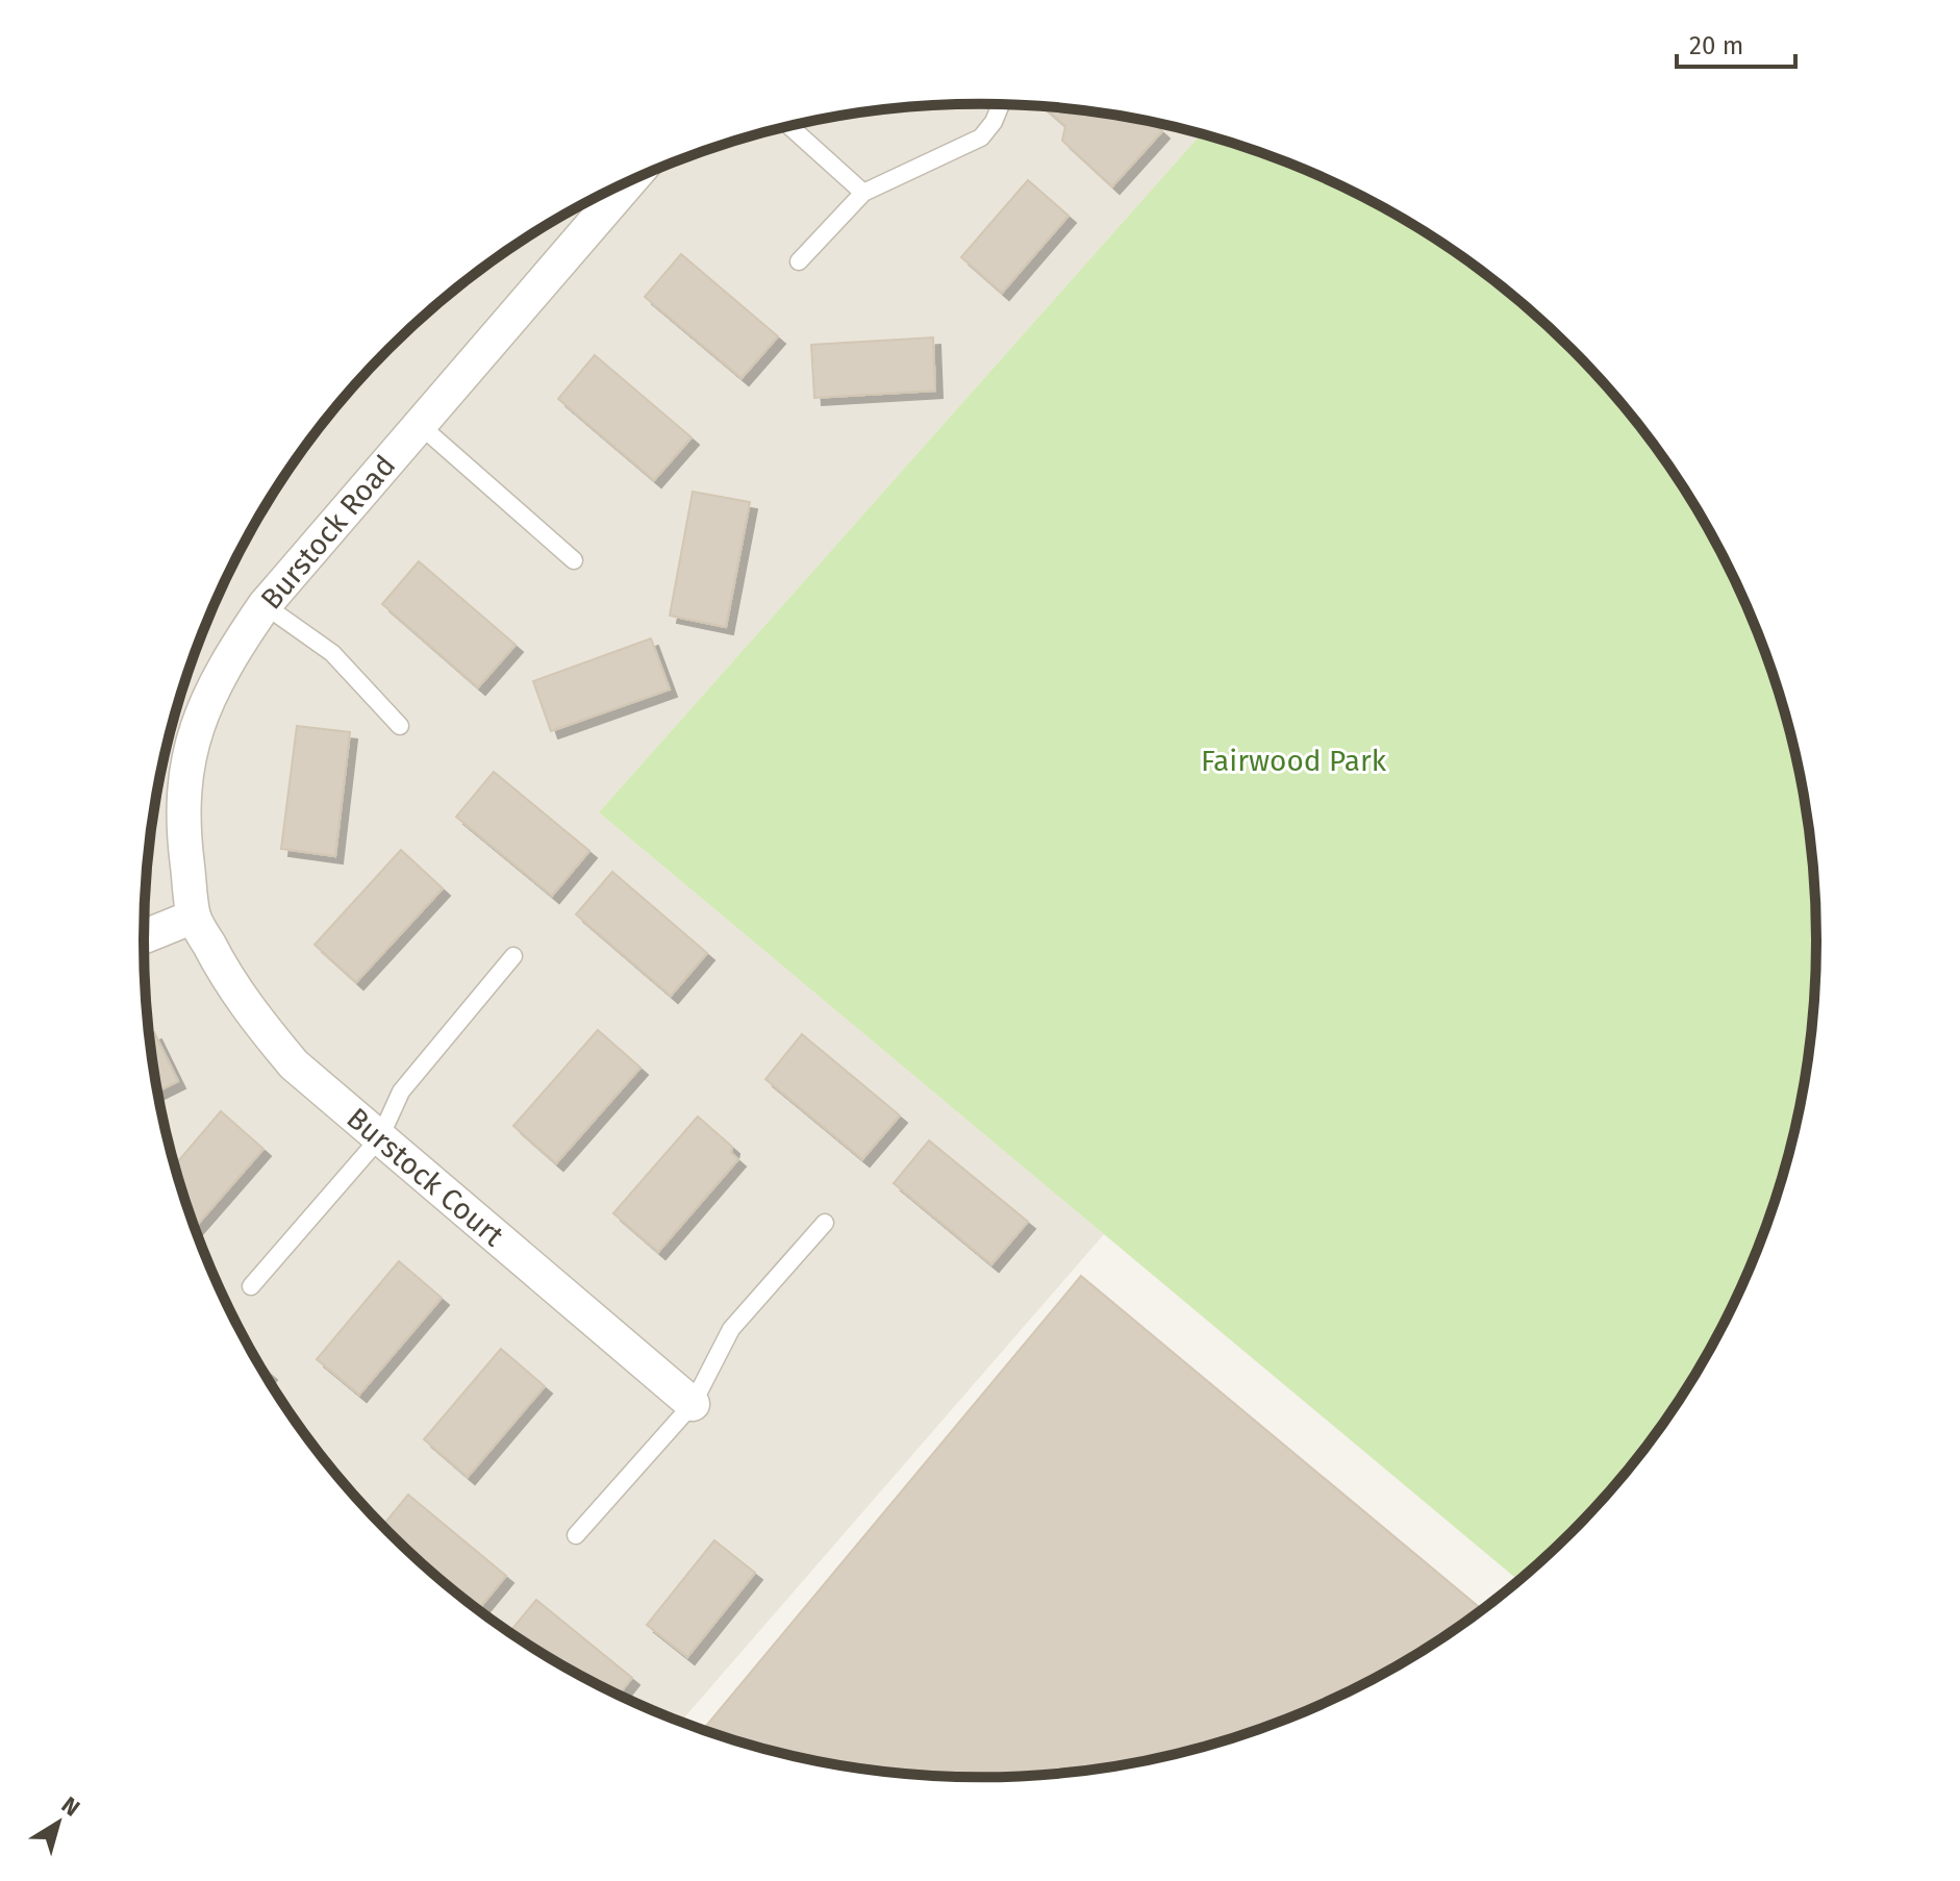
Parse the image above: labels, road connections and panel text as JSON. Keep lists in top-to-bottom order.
{
  "streets": {
    "street": ["Burstock Road", "Burstock Court"]
  },
  "crossings": [
    ["Burstock Road", "Burstock Court"]
  ],
  "parks": ["Fairwood Park"],
  "scale_bar": "20 m",
  "north": "top right"
}
